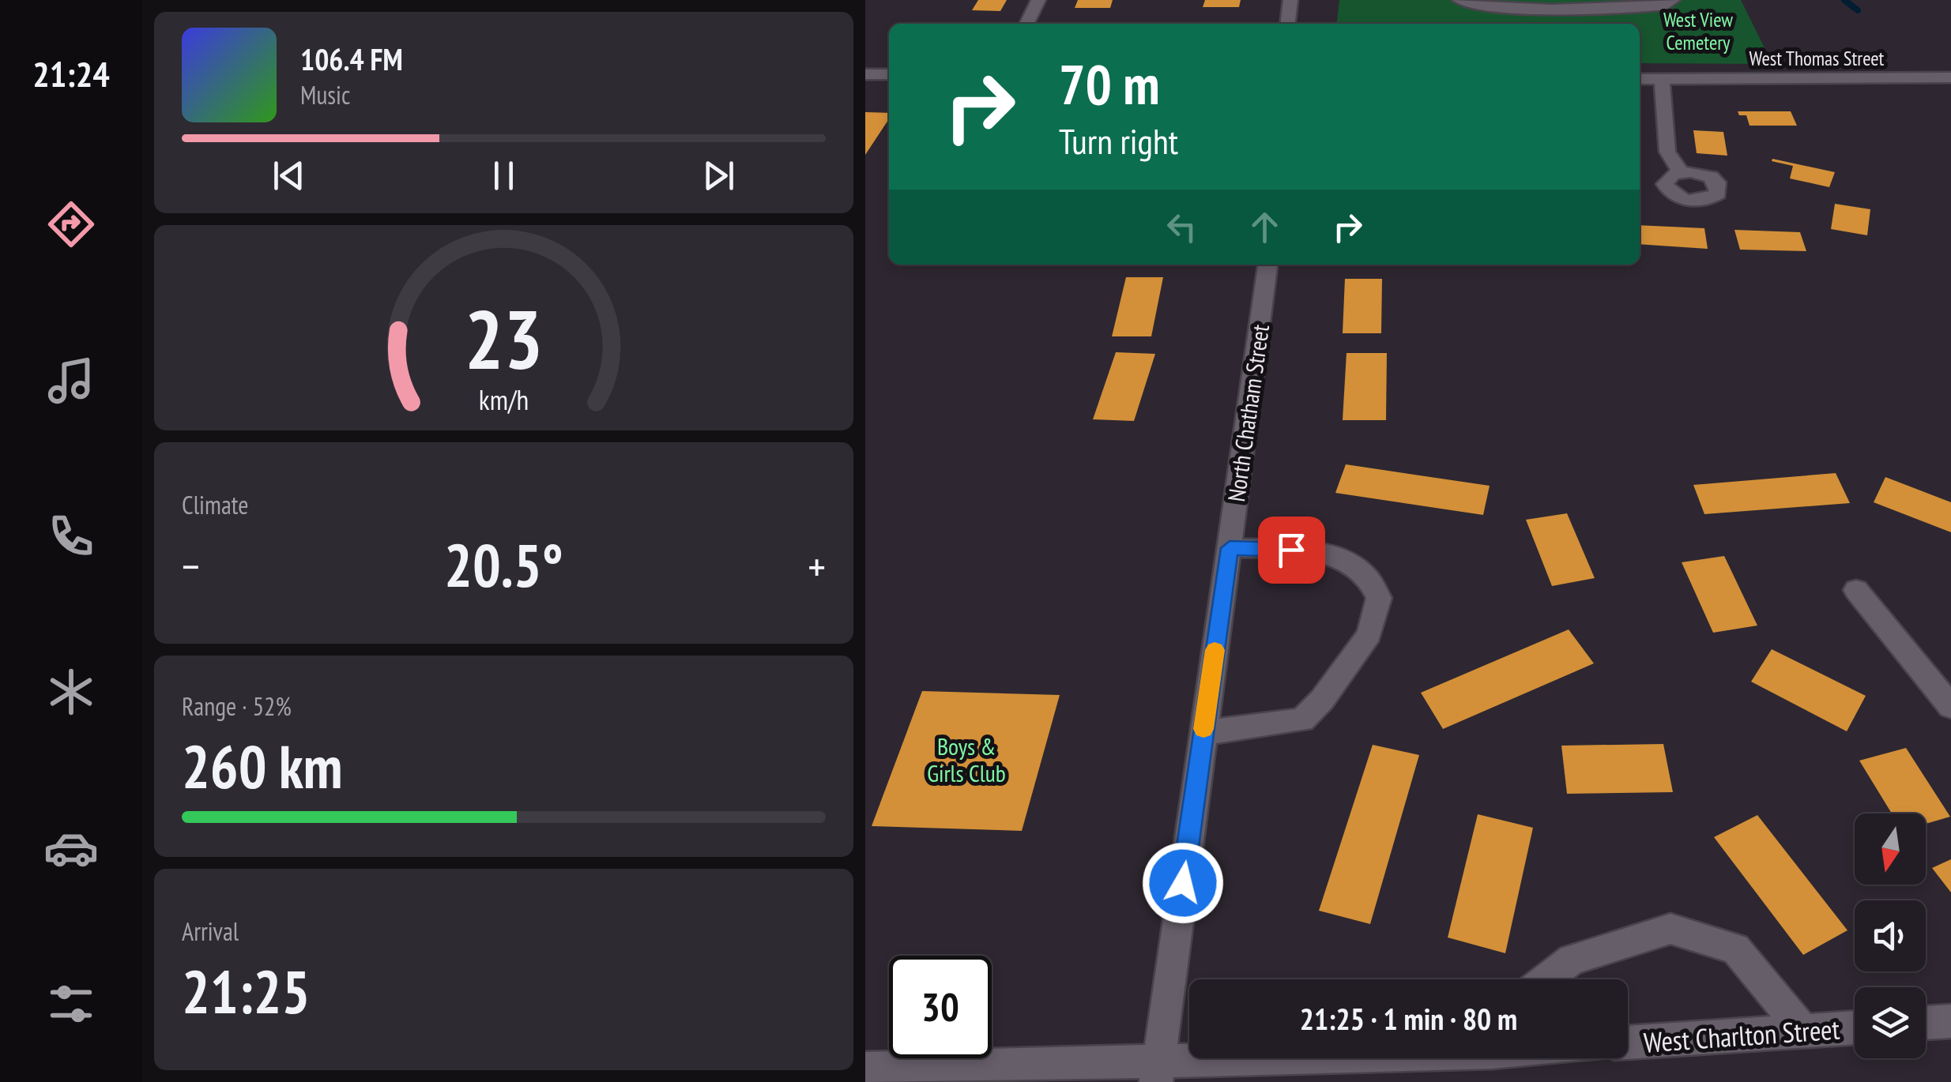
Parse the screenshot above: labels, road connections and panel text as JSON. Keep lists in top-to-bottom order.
{
  "streets": {
    "street": ["West Thomas Street", "North Chatham Street", "West Charlton Street"]
  },
  "parks": ["West View Cemetery", "Boys & Girls Club"],
  "north": "bottom",
  "page": {
    "tabs": "21:24",
    "turn": ["70 m", "Turn right"],
    "song": ["106.4 FM", "Music"],
    "tile": [
      "Climate",
      ["Range · 52%", "260 km"],
      ["Arrival", "21:25"]
    ],
    "heat": ["−", "20.5°", "+"],
    "limit": "30",
    "trip": "21:25 · 1 min · 80 m",
    "gauge": ["23", "km/h"]
  }
}
